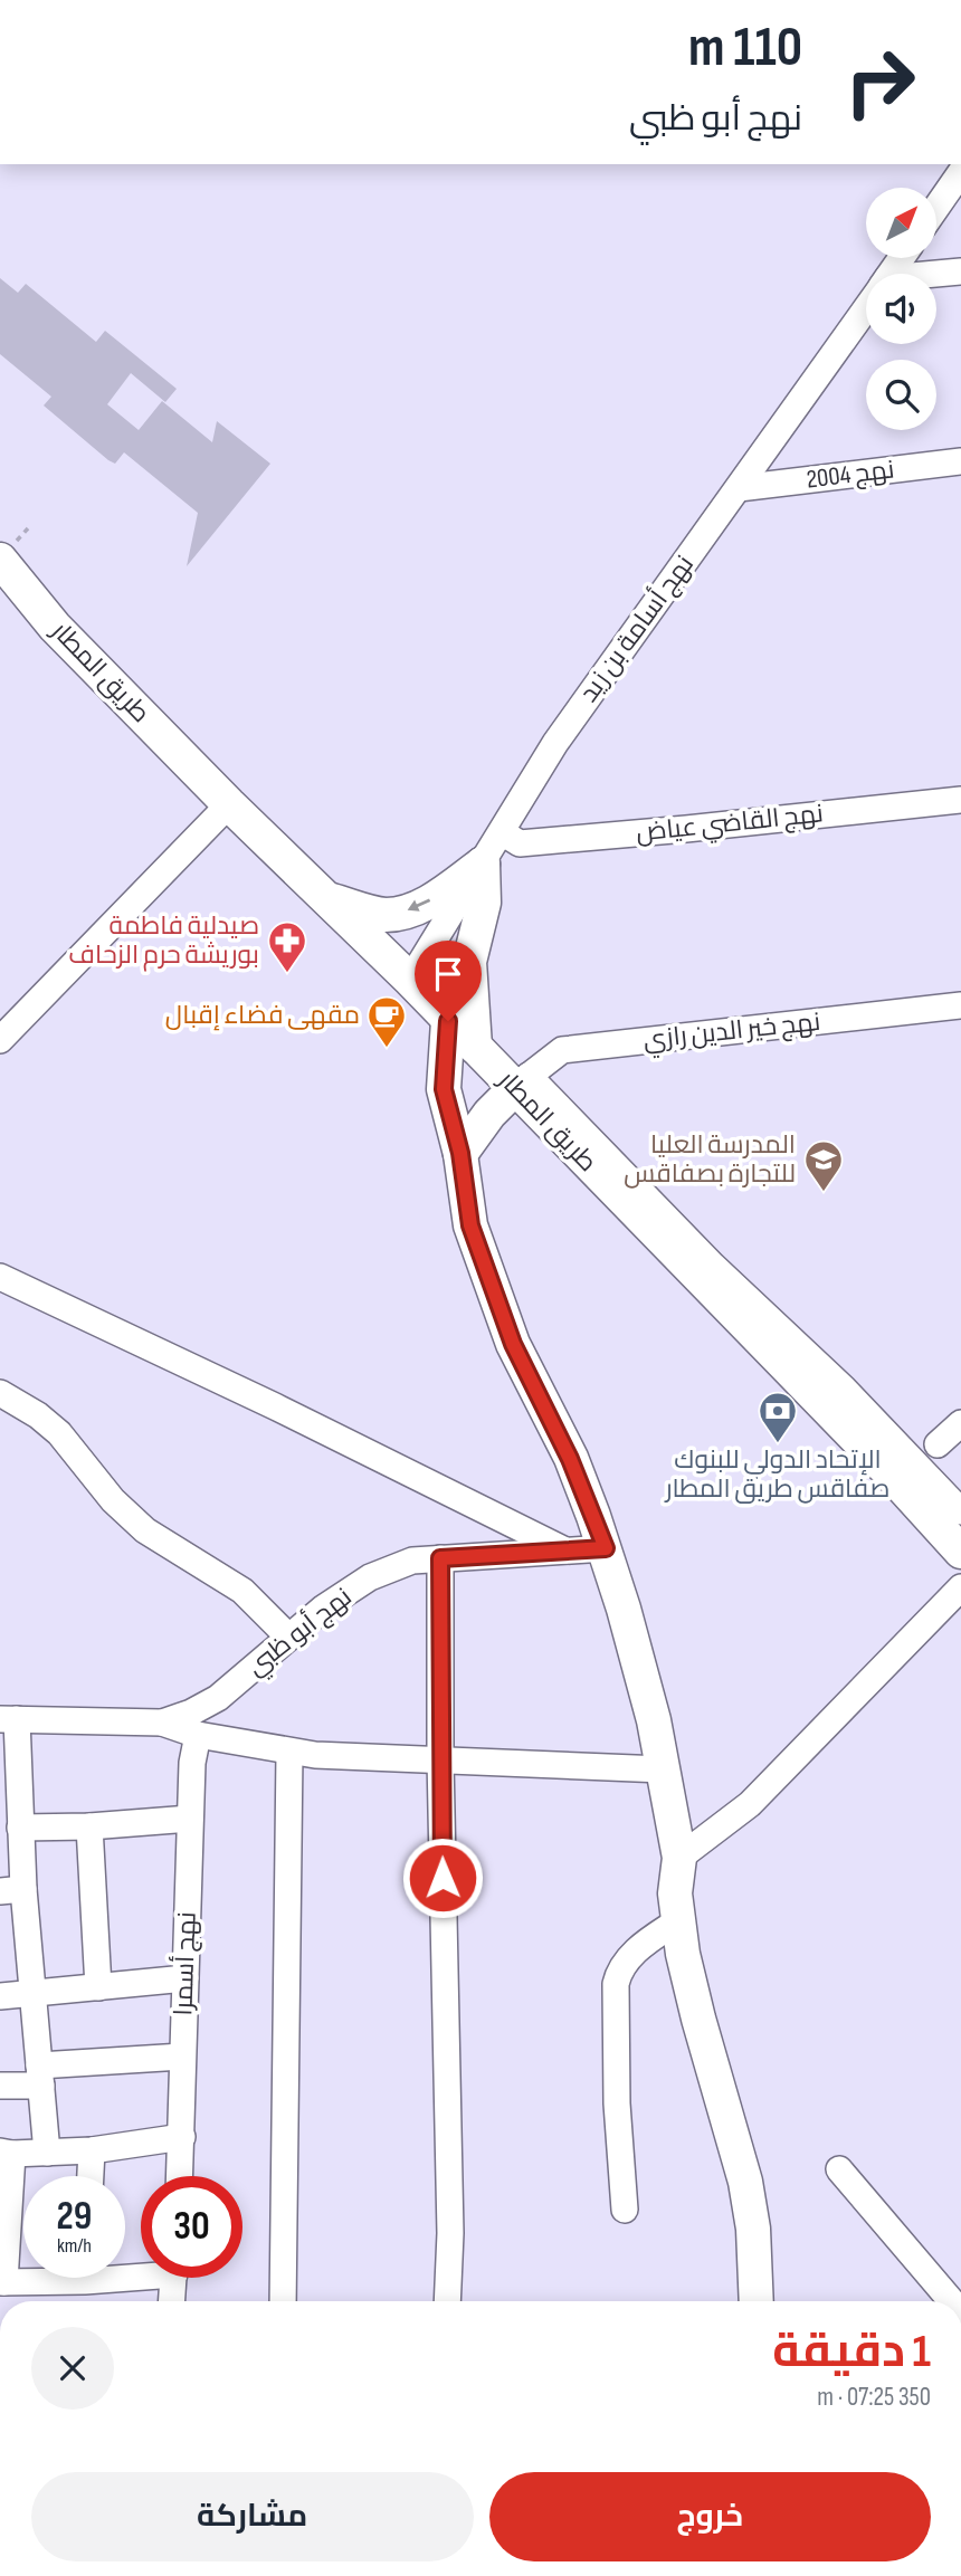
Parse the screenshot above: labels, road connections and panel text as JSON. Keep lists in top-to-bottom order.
{
  "streets": {
    "main road": ["طريق المطار"],
    "street": [
      "نهج 2004",
      "نهج أسامة بن زيد",
      "نهج القاضي عياض",
      "نهج خير الدين رازي",
      "نهج أبو ظبي",
      "نهج أسمرا"
    ]
  },
  "crossings": [
    ["نهج 2004", "نهج أسامة بن زيد"],
    ["نهج أسامة بن زيد", "طريق المطار"],
    ["نهج أسامة بن زيد", "نهج القاضي عياض"],
    ["طريق المطار", "نهج خير الدين رازي"]
  ],
  "places": {
    "pharmacy": ["صيدلية فاطمة بوريشة حرم الزحاف"],
    "cafe": ["مقهى فضاء إقبال"],
    "school or university": ["المدرسة العليا للتجارة بصفاقس"],
    "bank": ["الإتحاد الدولي للبنوك صفاقس طريق المطار"]
  },
  "north": "top right",
  "page": {
    "turn": ["110 m", "نهج أبو ظبي"],
    "speed": "29 km/h",
    "limit": "30",
    "heading": ["1 دقيقة", "350 m · 07:25"],
    "buttons": ["خروج", "مشاركة"]
  }
}
